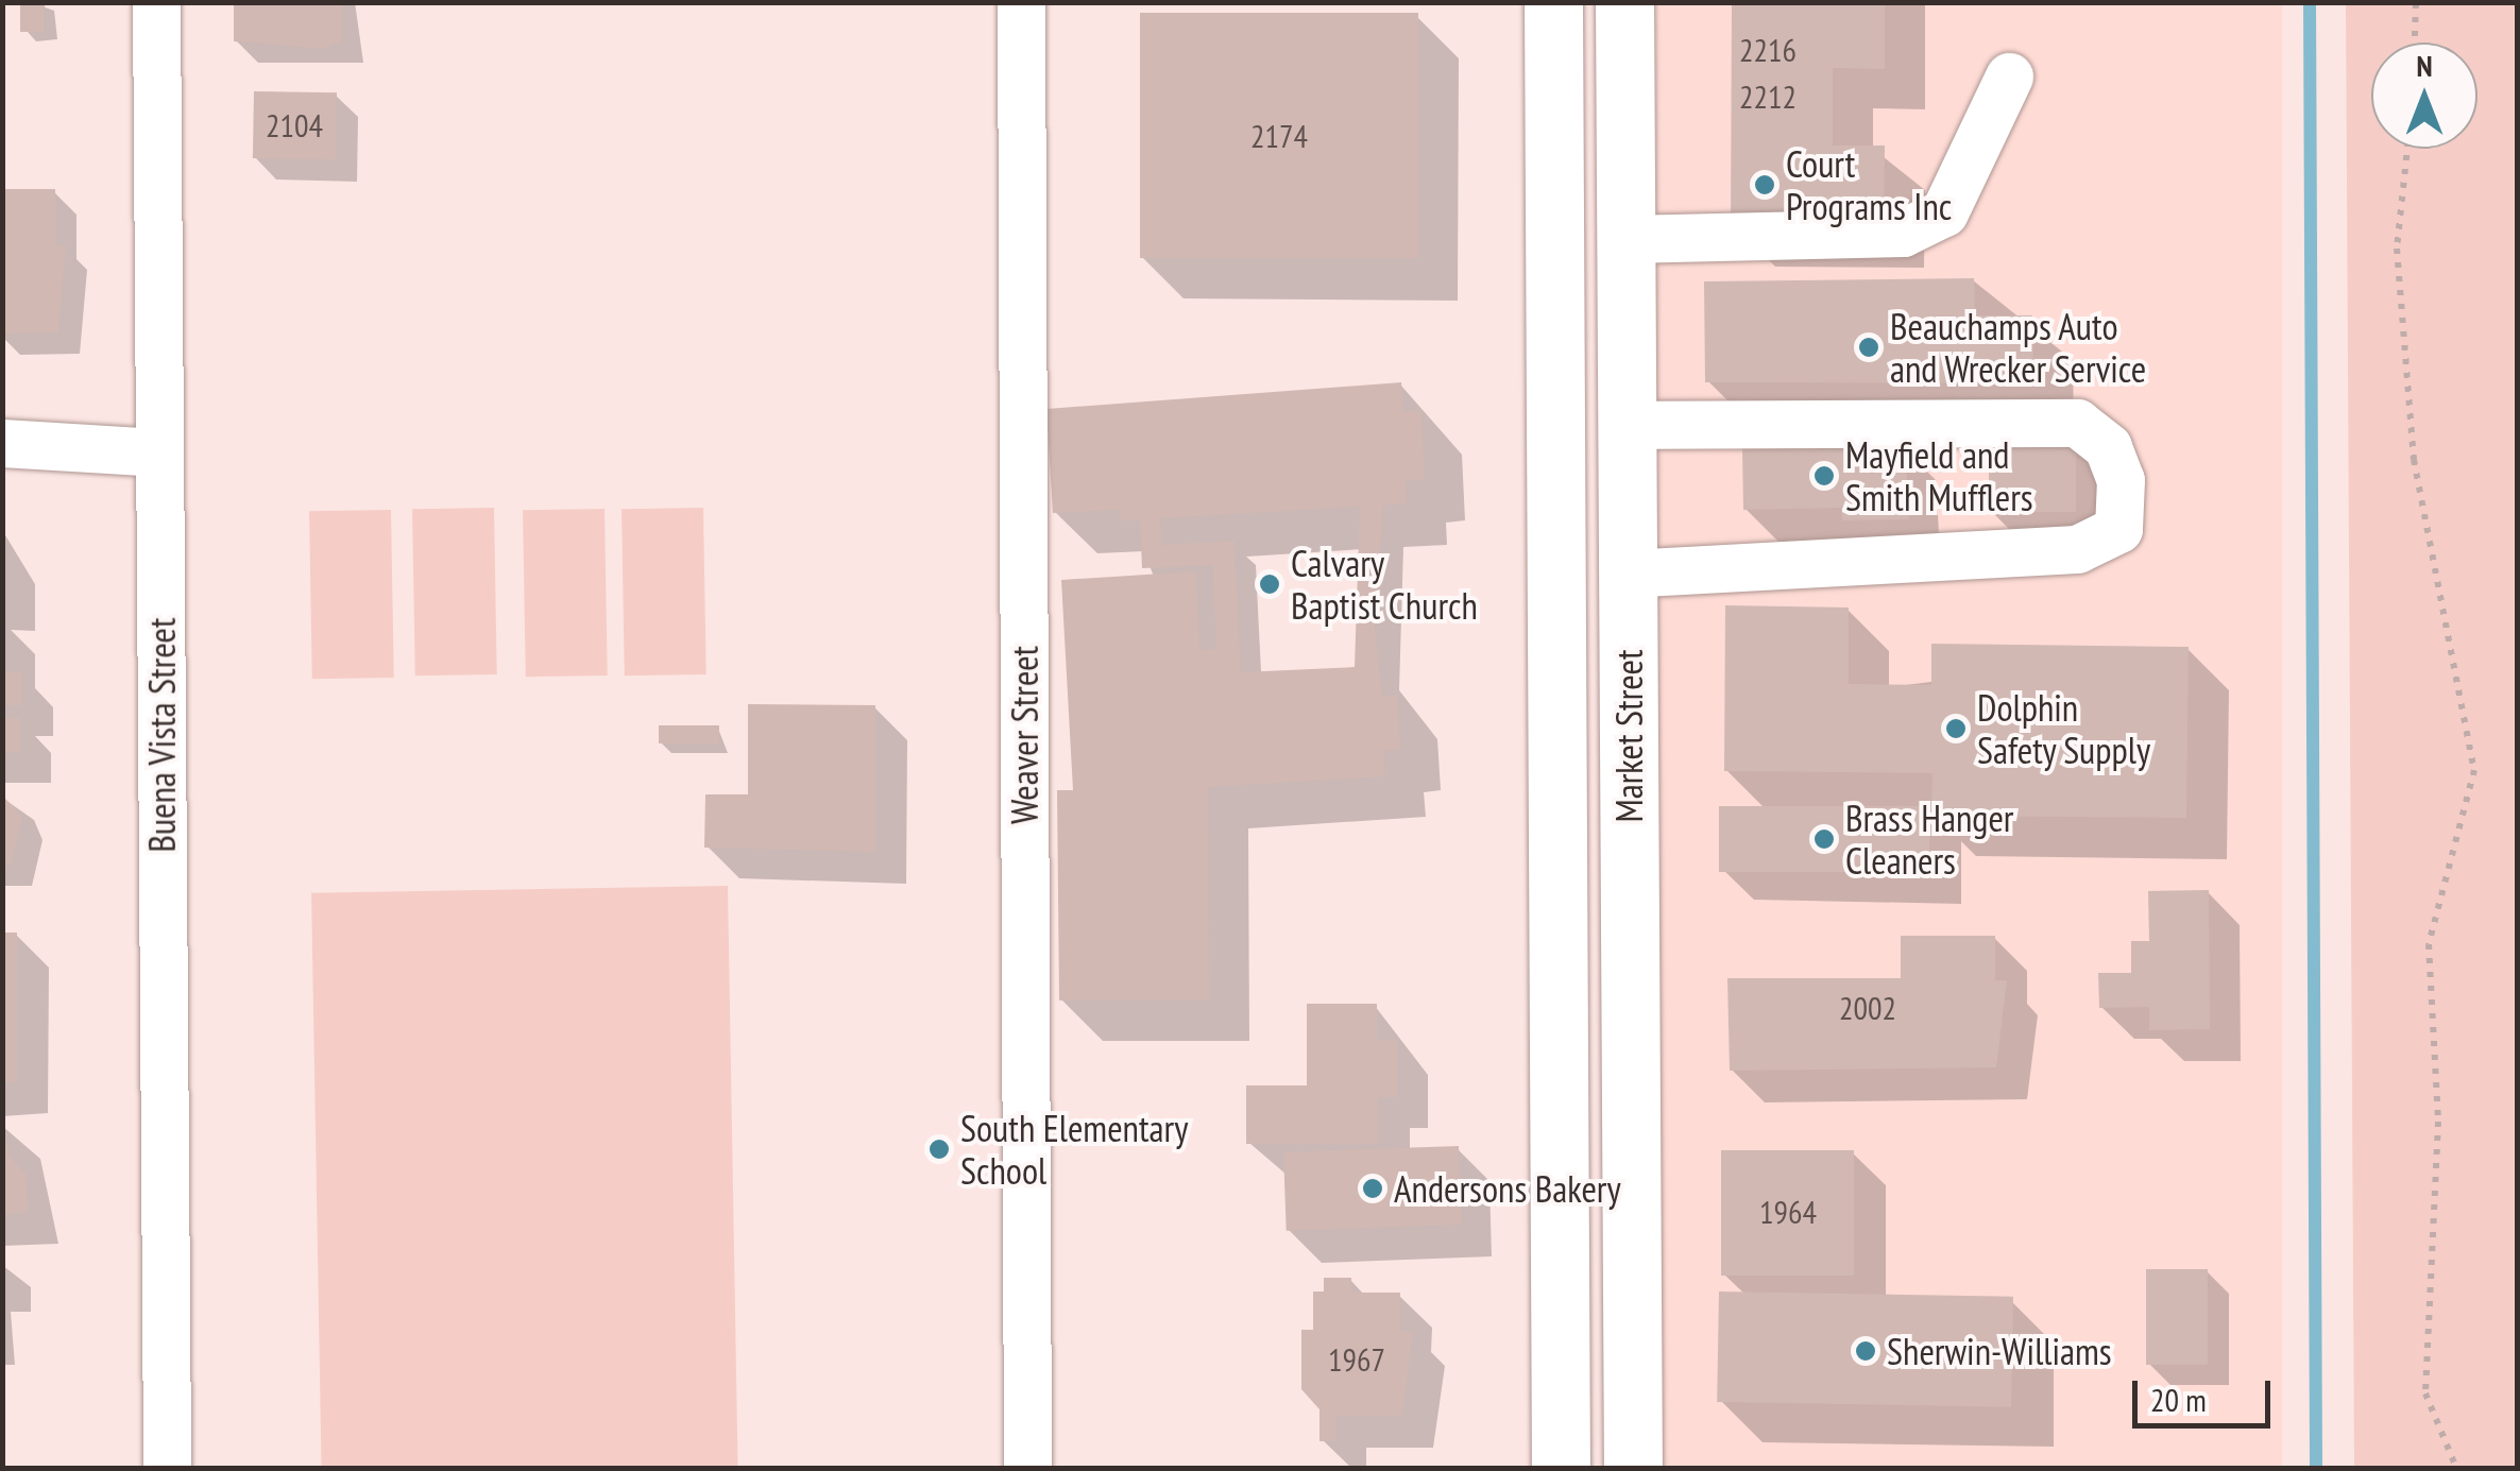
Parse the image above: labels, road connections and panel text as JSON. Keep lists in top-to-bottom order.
{
  "streets": {
    "main road": ["Market Street"],
    "street": ["Buena Vista Street", "Weaver Street"]
  },
  "places": [
    "Court Programs Inc",
    "Beauchamps Auto and Wrecker Service",
    "Mayfield and Smith Mufflers",
    "Calvary Baptist Church",
    "Dolphin Safety Supply",
    "Brass Hanger Cleaners",
    "South Elementary School",
    "Andersons Bakery",
    "Sherwin-Williams"
  ],
  "house_numbers": [
    "2216",
    "2212",
    "2104",
    "2174",
    "2002",
    "1964",
    "1967"
  ],
  "scale_bar": "20 m",
  "north": "top"
}
